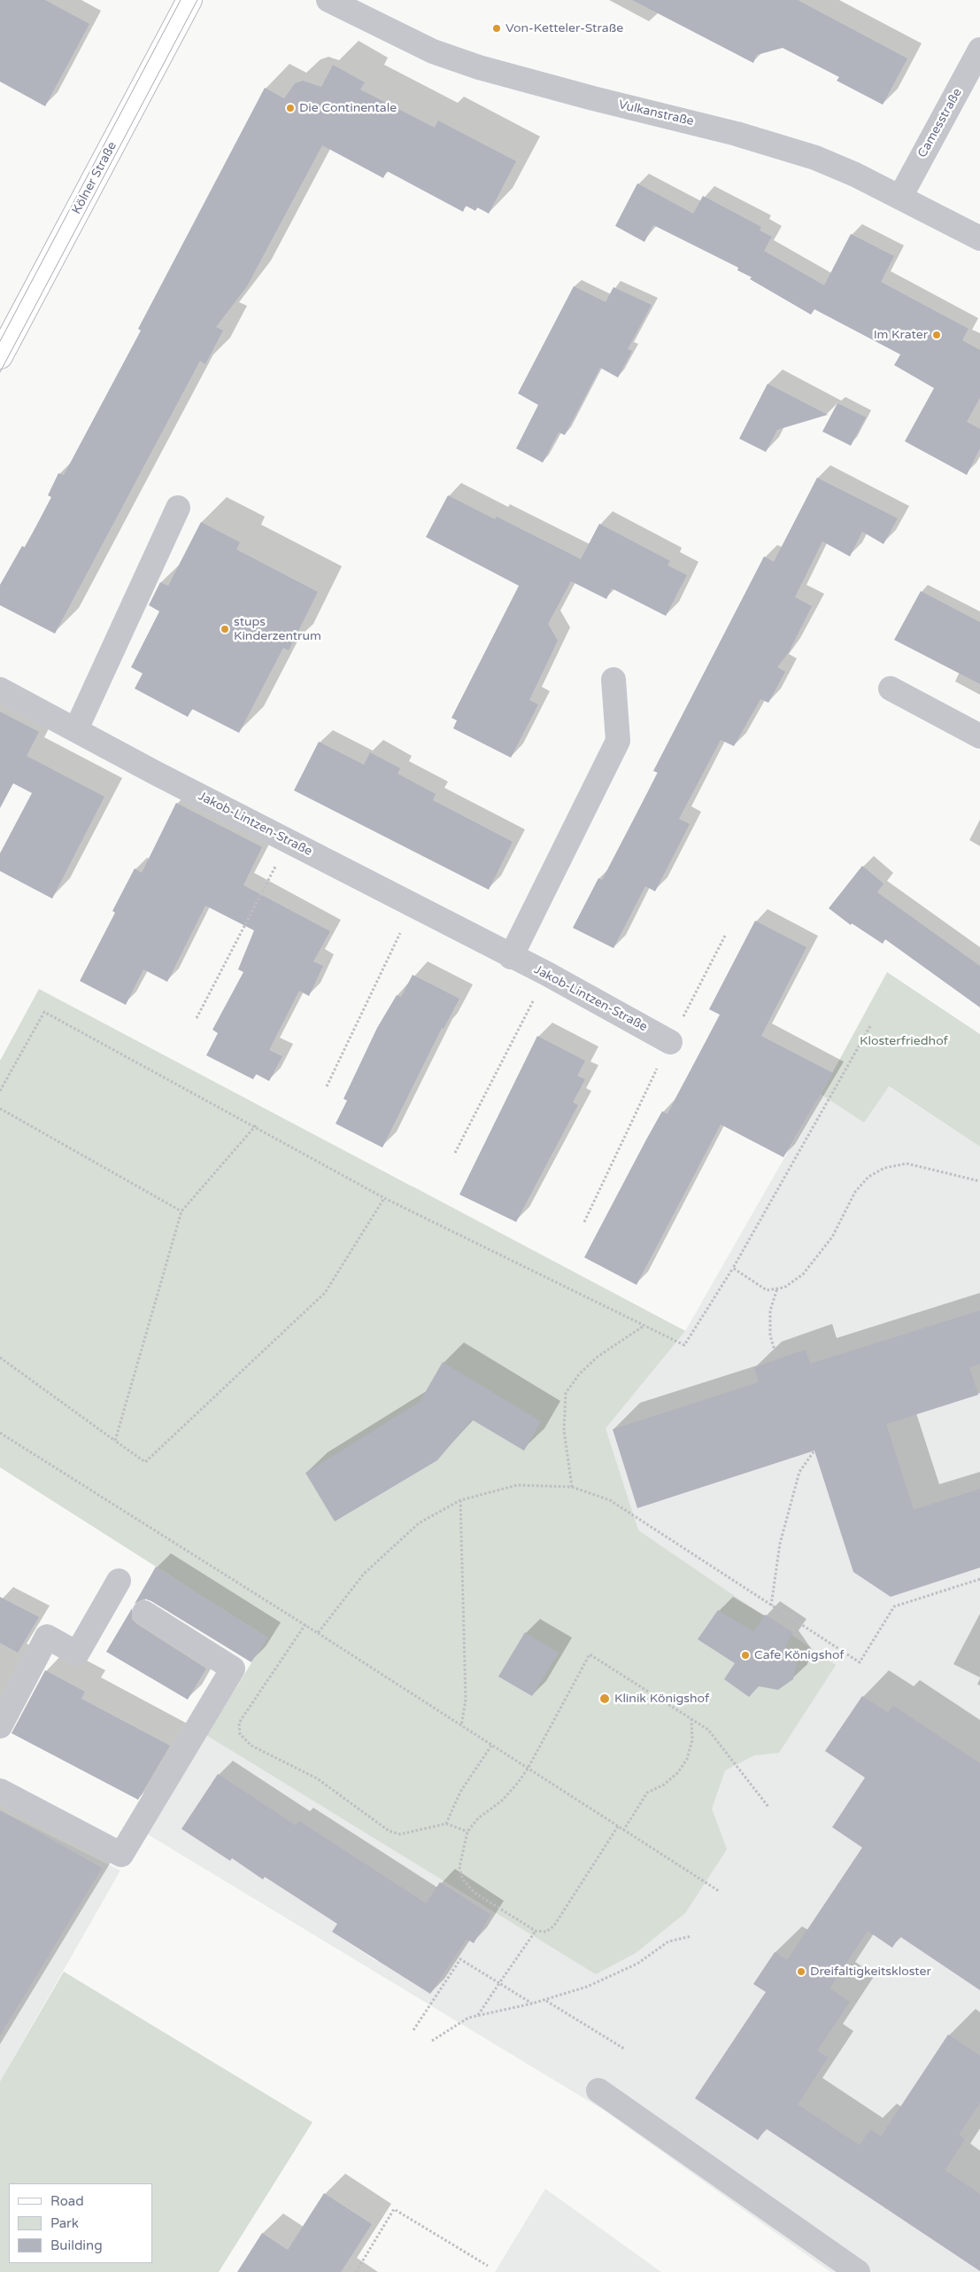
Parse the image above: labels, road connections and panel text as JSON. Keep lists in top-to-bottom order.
{
  "streets": {
    "main road": ["Kölner Straße"],
    "street": ["Vulkanstraße", "Camesstraße", "Jakob-Lintzen-Straße"]
  },
  "crossings": [
    ["Vulkanstraße", "Camesstraße"]
  ],
  "parks": ["Klosterfriedhof"],
  "places": [
    "Von-Ketteler-Straße",
    "Die Continentale",
    "Im Krater",
    "stups Kinderzentrum",
    "Cafe Königshof",
    "Klinik Königshof",
    "Dreifaltigkeitskloster"
  ],
  "legend": ["Road", "Park", "Building"]
}
